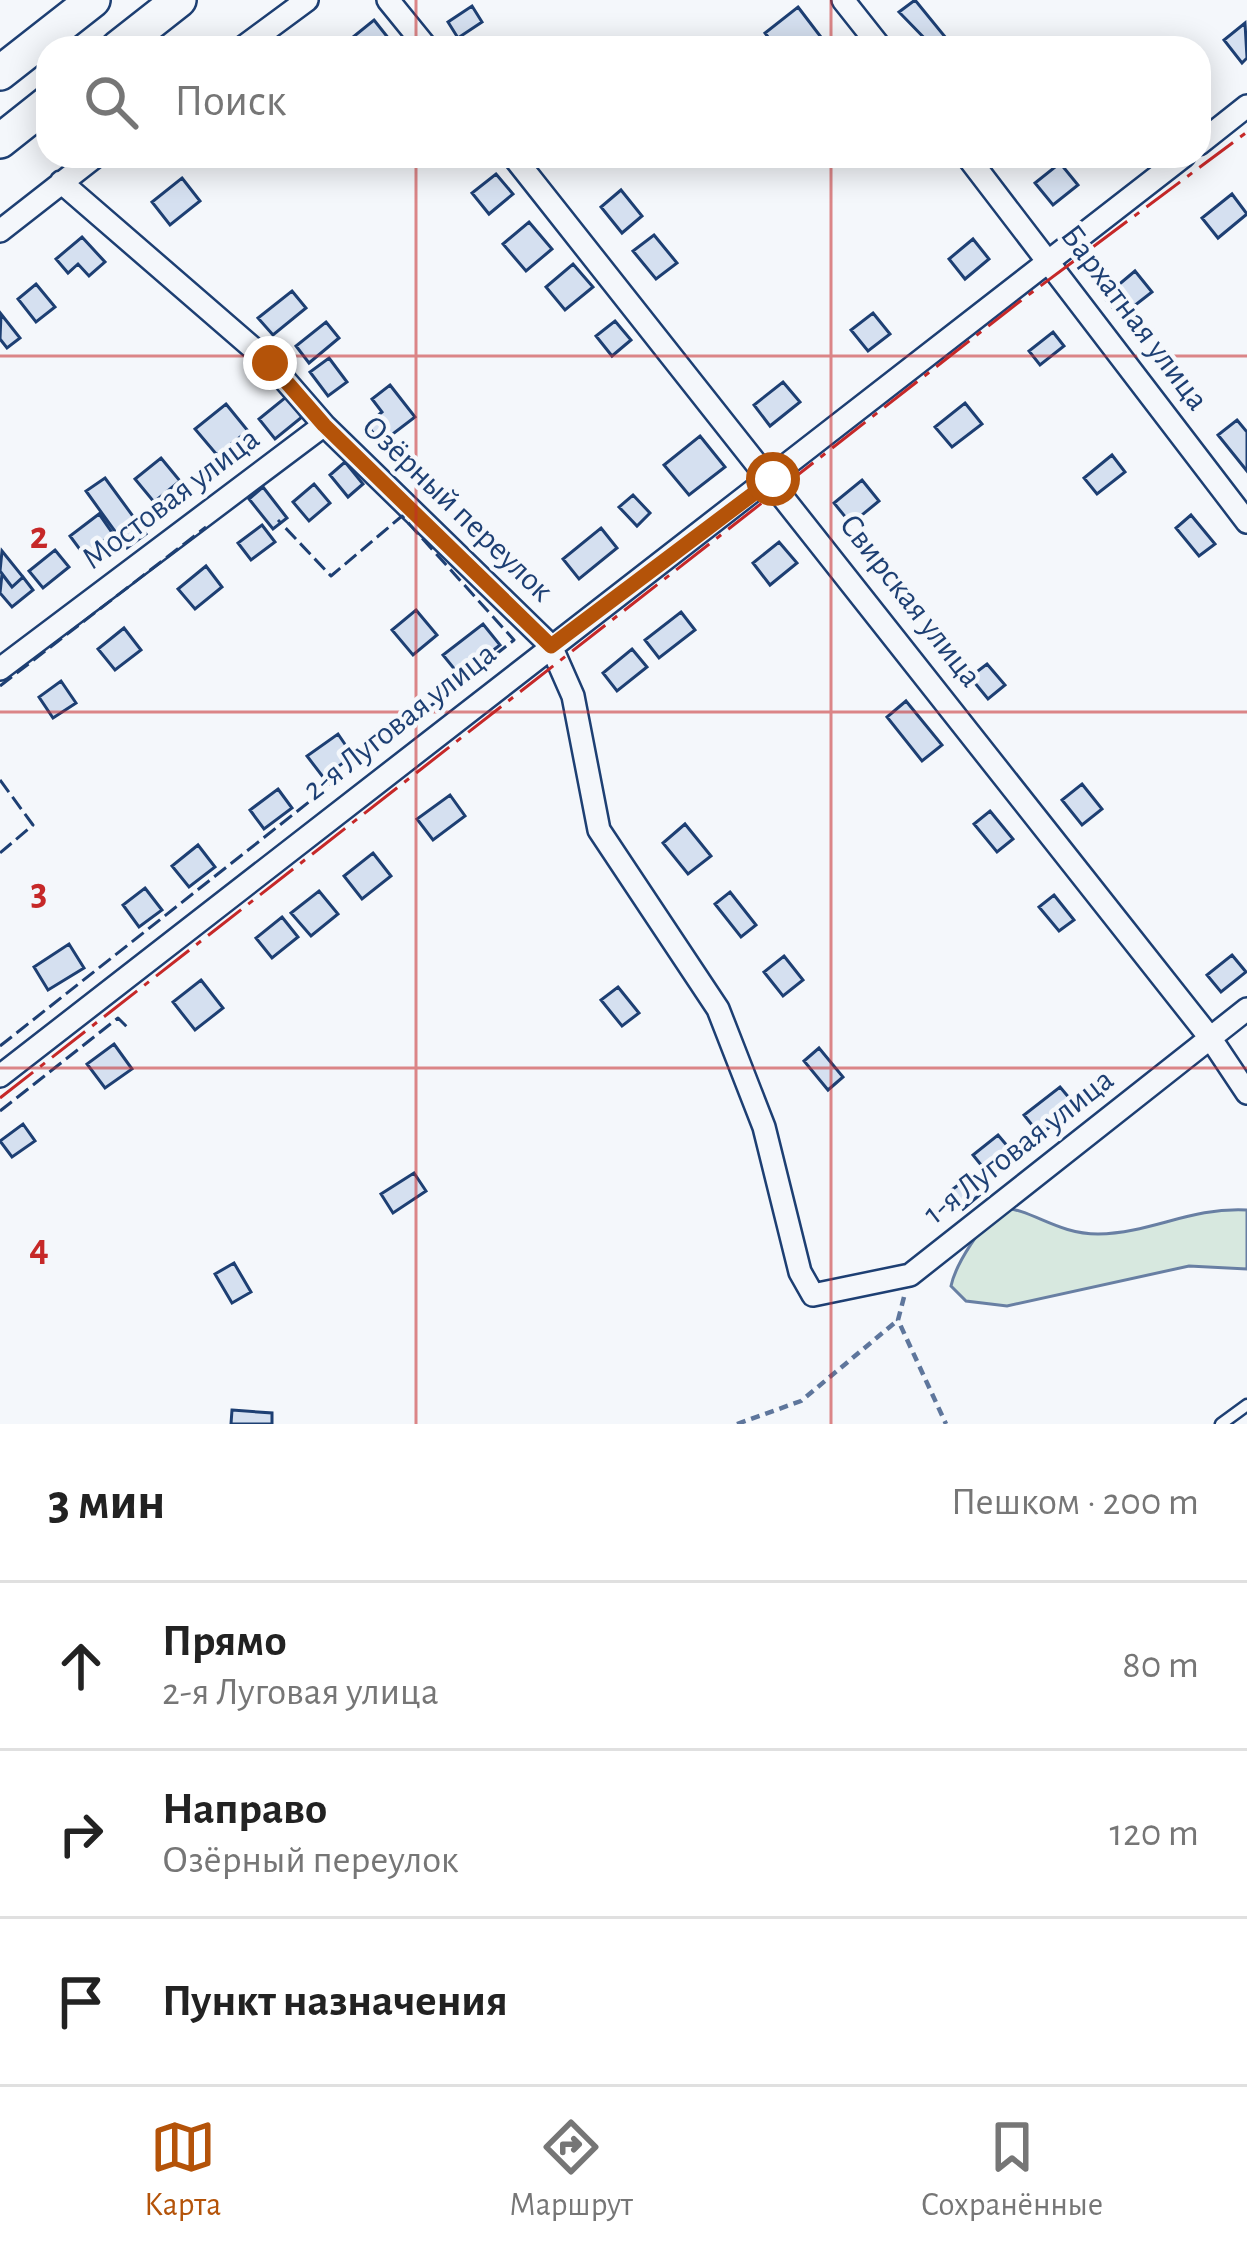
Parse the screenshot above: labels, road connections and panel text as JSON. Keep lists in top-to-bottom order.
{
  "streets": {
    "street": [
      "Бархатная улица",
      "Мостовая улица",
      "Озёрный переулок",
      "Свирская улица",
      "2-я Луговая улица",
      "1-я Луговая улица"
    ]
  },
  "crossings": [
    ["Бархатная улица", "2-я Луговая улица"],
    ["Мостовая улица", "Озёрный переулок"],
    ["Озёрный переулок", "2-я Луговая улица"],
    ["Озёрный переулок", "1-я Луговая улица"],
    ["Свирская улица", "2-я Луговая улица"],
    ["Свирская улица", "1-я Луговая улица"]
  ],
  "page": {
    "search": "Поиск",
    "heading": ["3 мин", "Пешком · 200 m"],
    "list": [
      ["Прямо", "2-я Луговая улица", "80 m"],
      ["Направо", "Озёрный переулок", "120 m"],
      "Пункт назначения"
    ],
    "nav": ["Карта", "Маршрут", "Сохранённые"]
  },
  "grid": {
    "rows": ["2", "3", "4"]
  }
}
